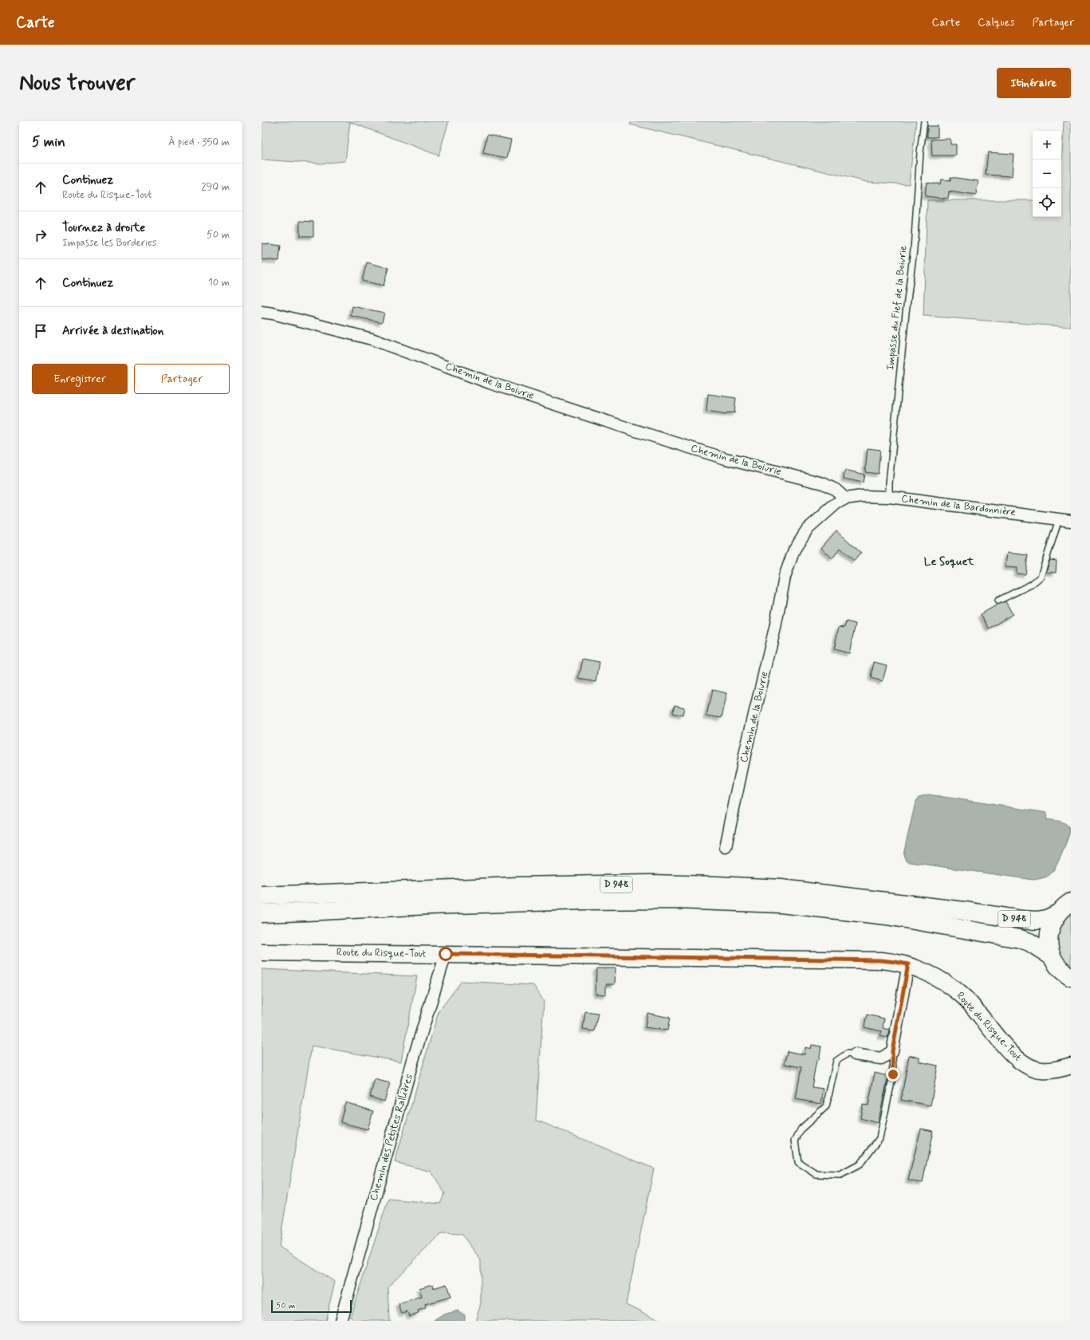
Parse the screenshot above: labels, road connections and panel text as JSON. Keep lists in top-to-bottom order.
{
  "streets": {
    "highway": ["D 948"],
    "street": [
      "Chemin de la Boivrie",
      "Chemin de la Bardonnière",
      "Route du Risque-Tout",
      "Chemin des Petites Rallières"
    ],
    "lane": ["Impasse du Fief de la Boivrie"]
  },
  "crossings": [
    ["Impasse du Fief de la Boivrie", "Chemin de la Bardonnière"],
    ["Chemin de la Boivrie", "Chemin de la Bardonnière"],
    ["Route du Risque-Tout", "Chemin des Petites Rallières"]
  ],
  "districts": ["Le Soquet"],
  "scale_bar": "50 m",
  "page": {
    "header": "Carte",
    "nav": ["Carte", "Calques", "Partager"],
    "buttons": [
      "Itinéraire",
      ["Enregistrer", "Partager"]
    ],
    "title": "Nous trouver",
    "heading": ["5 min", "À pied · 350 m"],
    "map_buttons": ["+", "−"],
    "list": [
      ["Continuez", "Route du Risque-Tout", "290 m"],
      ["Tournez à droite", "Impasse les Borderies", "50 m"],
      ["Continuez", "10 m"],
      "Arrivée à destination"
    ],
    "scale": "50 m"
  }
}
